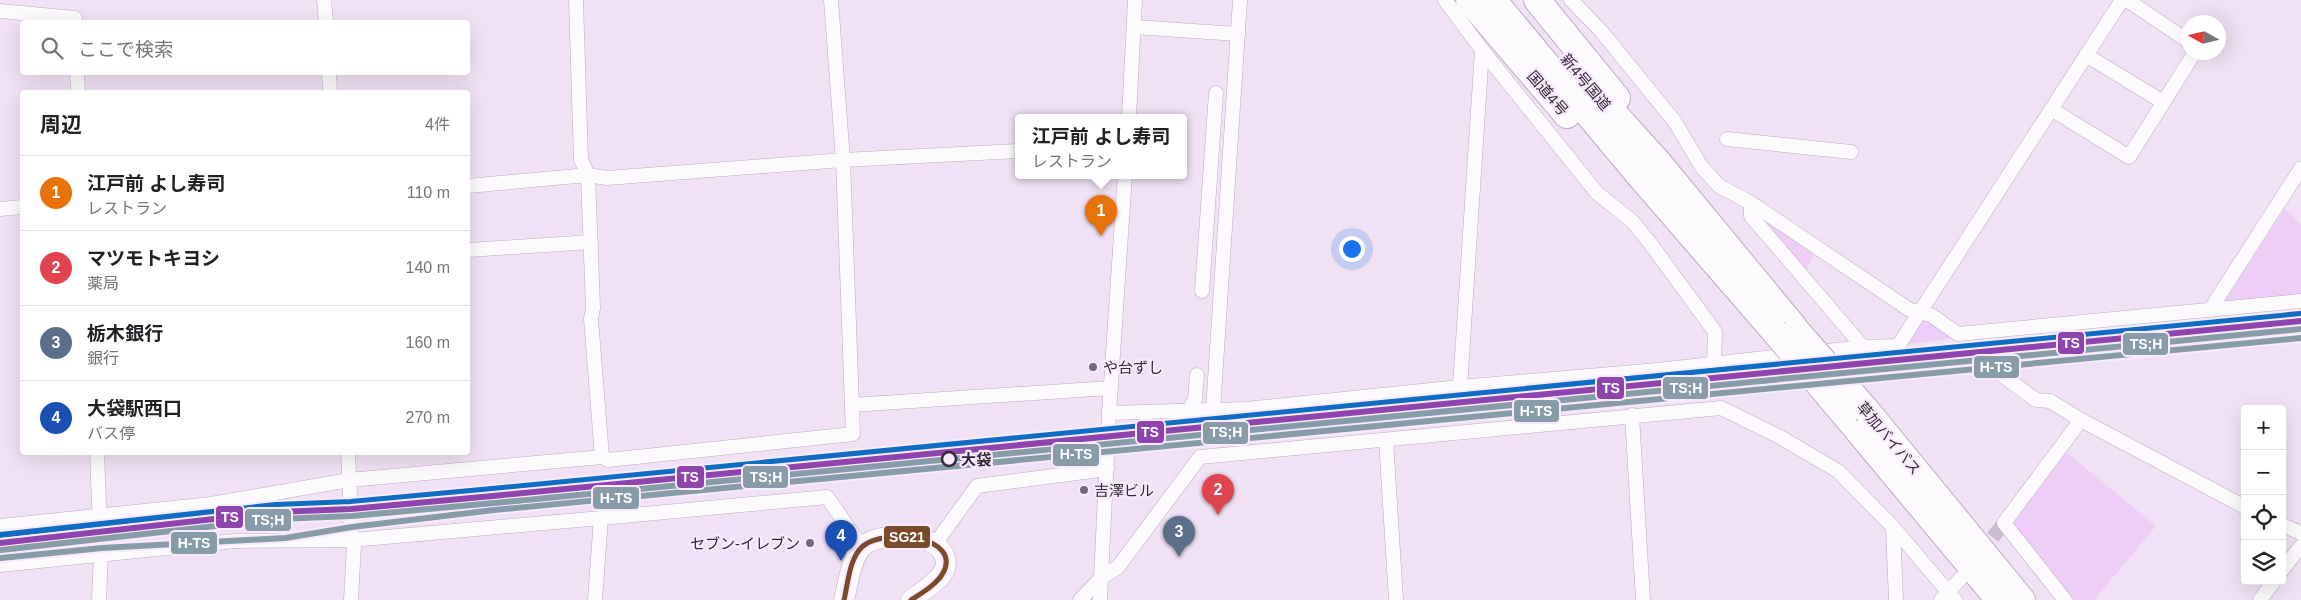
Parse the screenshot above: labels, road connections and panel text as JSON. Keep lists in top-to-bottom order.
{
  "streets": {
    "highway": ["新4号国道", "国道4号", "草加バイパス"]
  },
  "crossings": [
    ["新4号国道", "国道4号"],
    ["新4号国道", "草加バイパス"],
    ["国道4号", "草加バイパス"]
  ],
  "places": [
    "や台ずし",
    "大袋",
    "吉澤ビル",
    "セブン-イレブン"
  ],
  "lines": [
    "transit line TS",
    "transit line TS;H",
    "transit line H-TS",
    "transit line SG21"
  ],
  "north": "left",
  "page": {
    "search": "ここで検索",
    "heading": ["周辺", "4件"],
    "popup": ["江戸前 よし寿司", "レストラン"],
    "list": [
      {
        "mark": "1",
        "name": "江戸前 よし寿司",
        "note": "レストラン",
        "value": "110 m"
      },
      {
        "mark": "2",
        "name": "マツモトキヨシ",
        "note": "薬局",
        "value": "140 m"
      },
      {
        "mark": "3",
        "name": "栃木銀行",
        "note": "銀行",
        "value": "160 m"
      },
      {
        "mark": "4",
        "name": "大袋駅西口",
        "note": "バス停",
        "value": "270 m"
      }
    ],
    "pins": [
      "1",
      "2",
      "3",
      "4"
    ],
    "map_buttons": ["+", "−"]
  }
}
